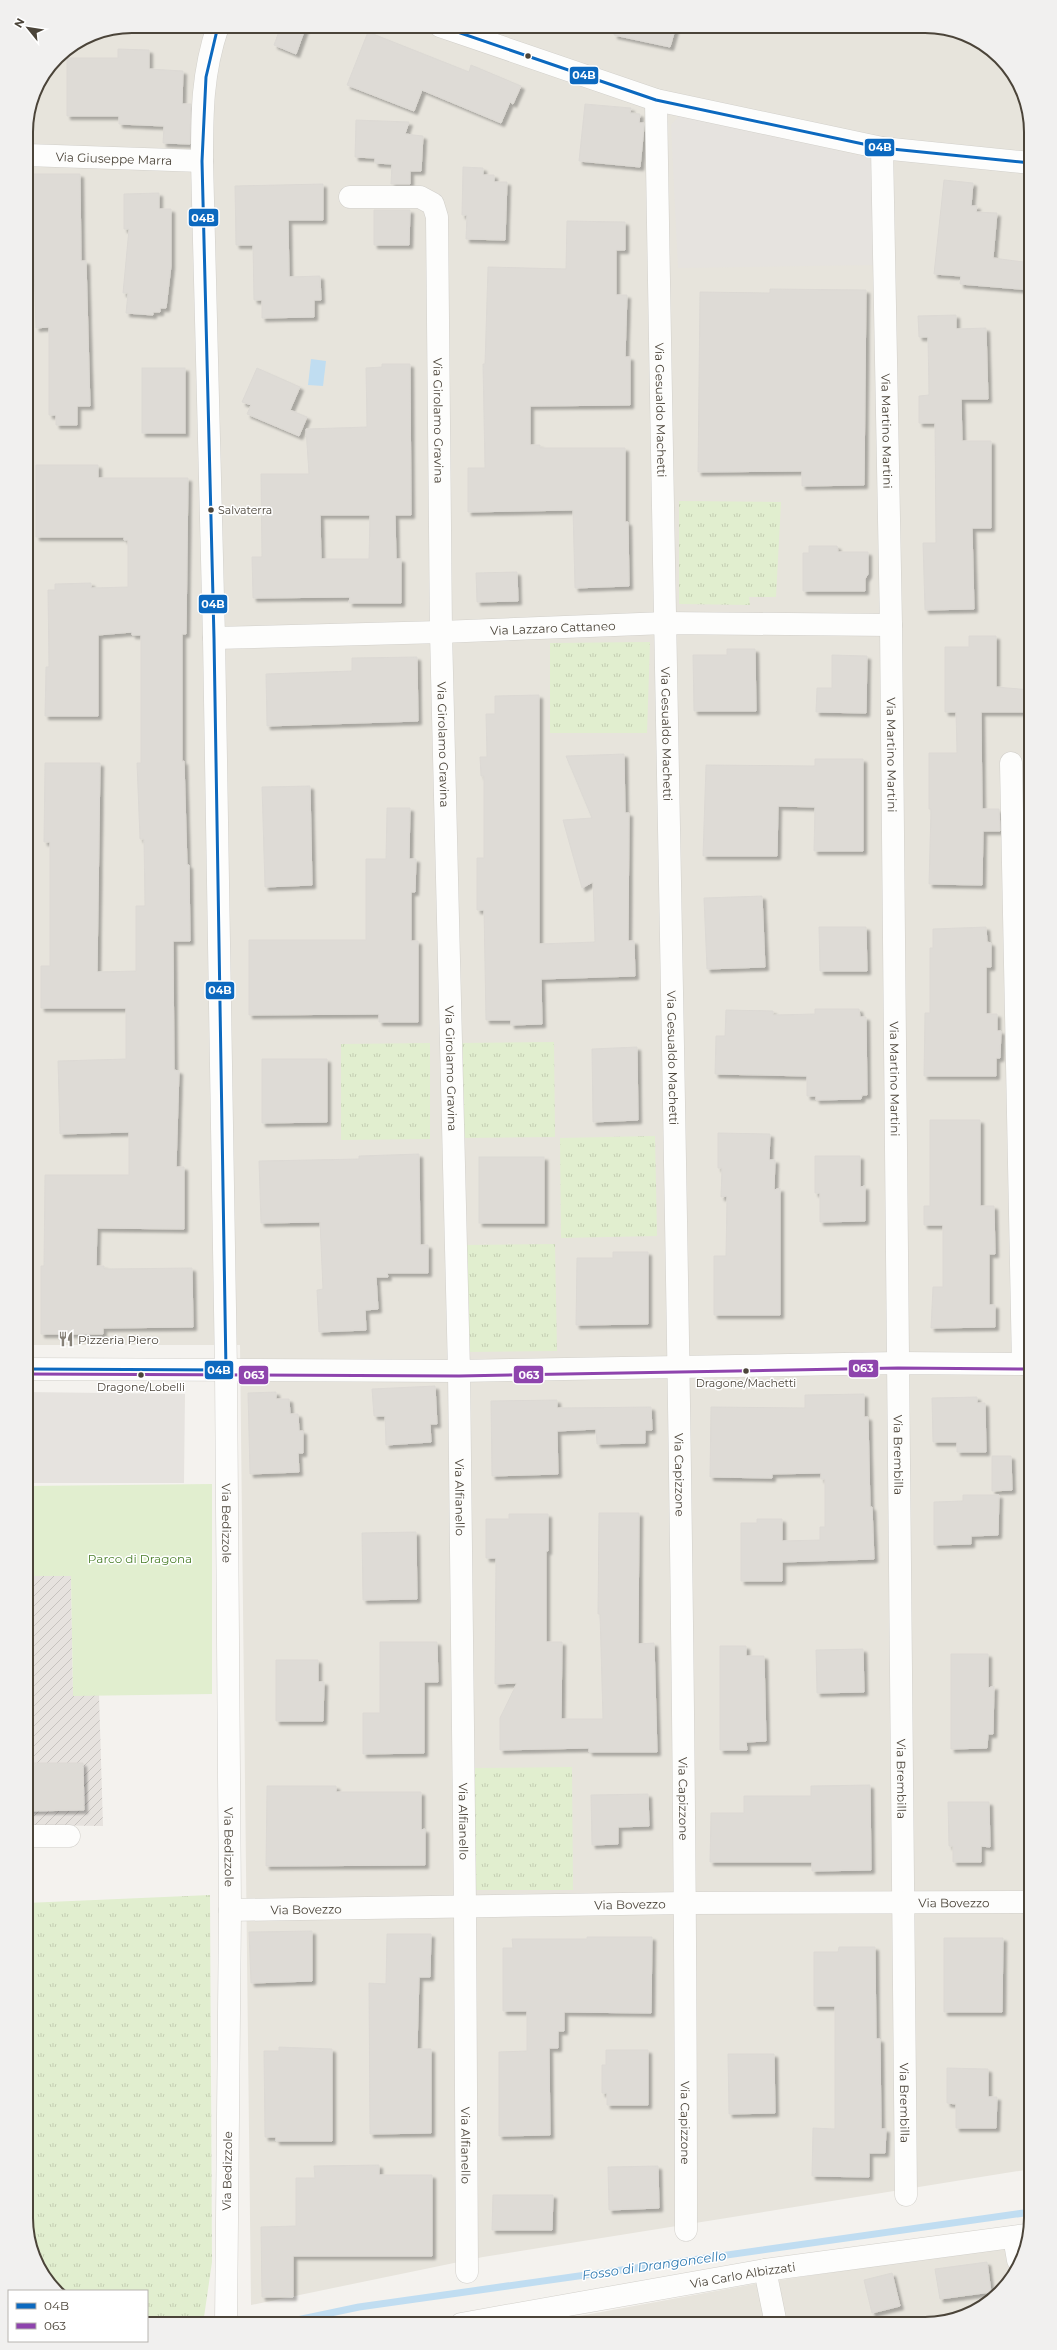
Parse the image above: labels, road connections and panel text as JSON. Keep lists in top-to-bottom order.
{
  "streets": {
    "street": [
      "Via Giuseppe Marra",
      "Via Gesualdo Machetti",
      "Via Girolamo Gravina",
      "Via Martino Martini",
      "Via Lazzaro Cattaneo",
      "Via Brembilla",
      "Via Capizzone",
      "Via Alfianello",
      "Via Bedizzole",
      "Via Bovezzo",
      "Via Carlo Albizzati"
    ]
  },
  "crossings": [
    ["Via Giuseppe Marra", "Via Bedizzole"],
    ["Via Gesualdo Machetti", "Via Lazzaro Cattaneo"],
    ["Via Gesualdo Machetti", "Via Capizzone"],
    ["Via Girolamo Gravina", "Via Lazzaro Cattaneo"],
    ["Via Girolamo Gravina", "Via Alfianello"],
    ["Via Martino Martini", "Via Lazzaro Cattaneo"],
    ["Via Martino Martini", "Via Brembilla"],
    ["Via Lazzaro Cattaneo", "Via Bedizzole"],
    ["Via Brembilla", "Via Bovezzo"],
    ["Via Capizzone", "Via Bovezzo"],
    ["Via Alfianello", "Via Bovezzo"],
    ["Via Bedizzole", "Via Bovezzo"]
  ],
  "water": ["Fosso di Drangoncello"],
  "parks": ["Parco di Dragona"],
  "places": {
    "other": ["Salvaterra", "Dragone/Machetti", "Dragone/Lobelli"],
    "restaurant": ["Pizzeria Piero"]
  },
  "lines": ["transit line 04B", "transit line 063"],
  "legend": ["04B", "063"],
  "north": "top left"
}
